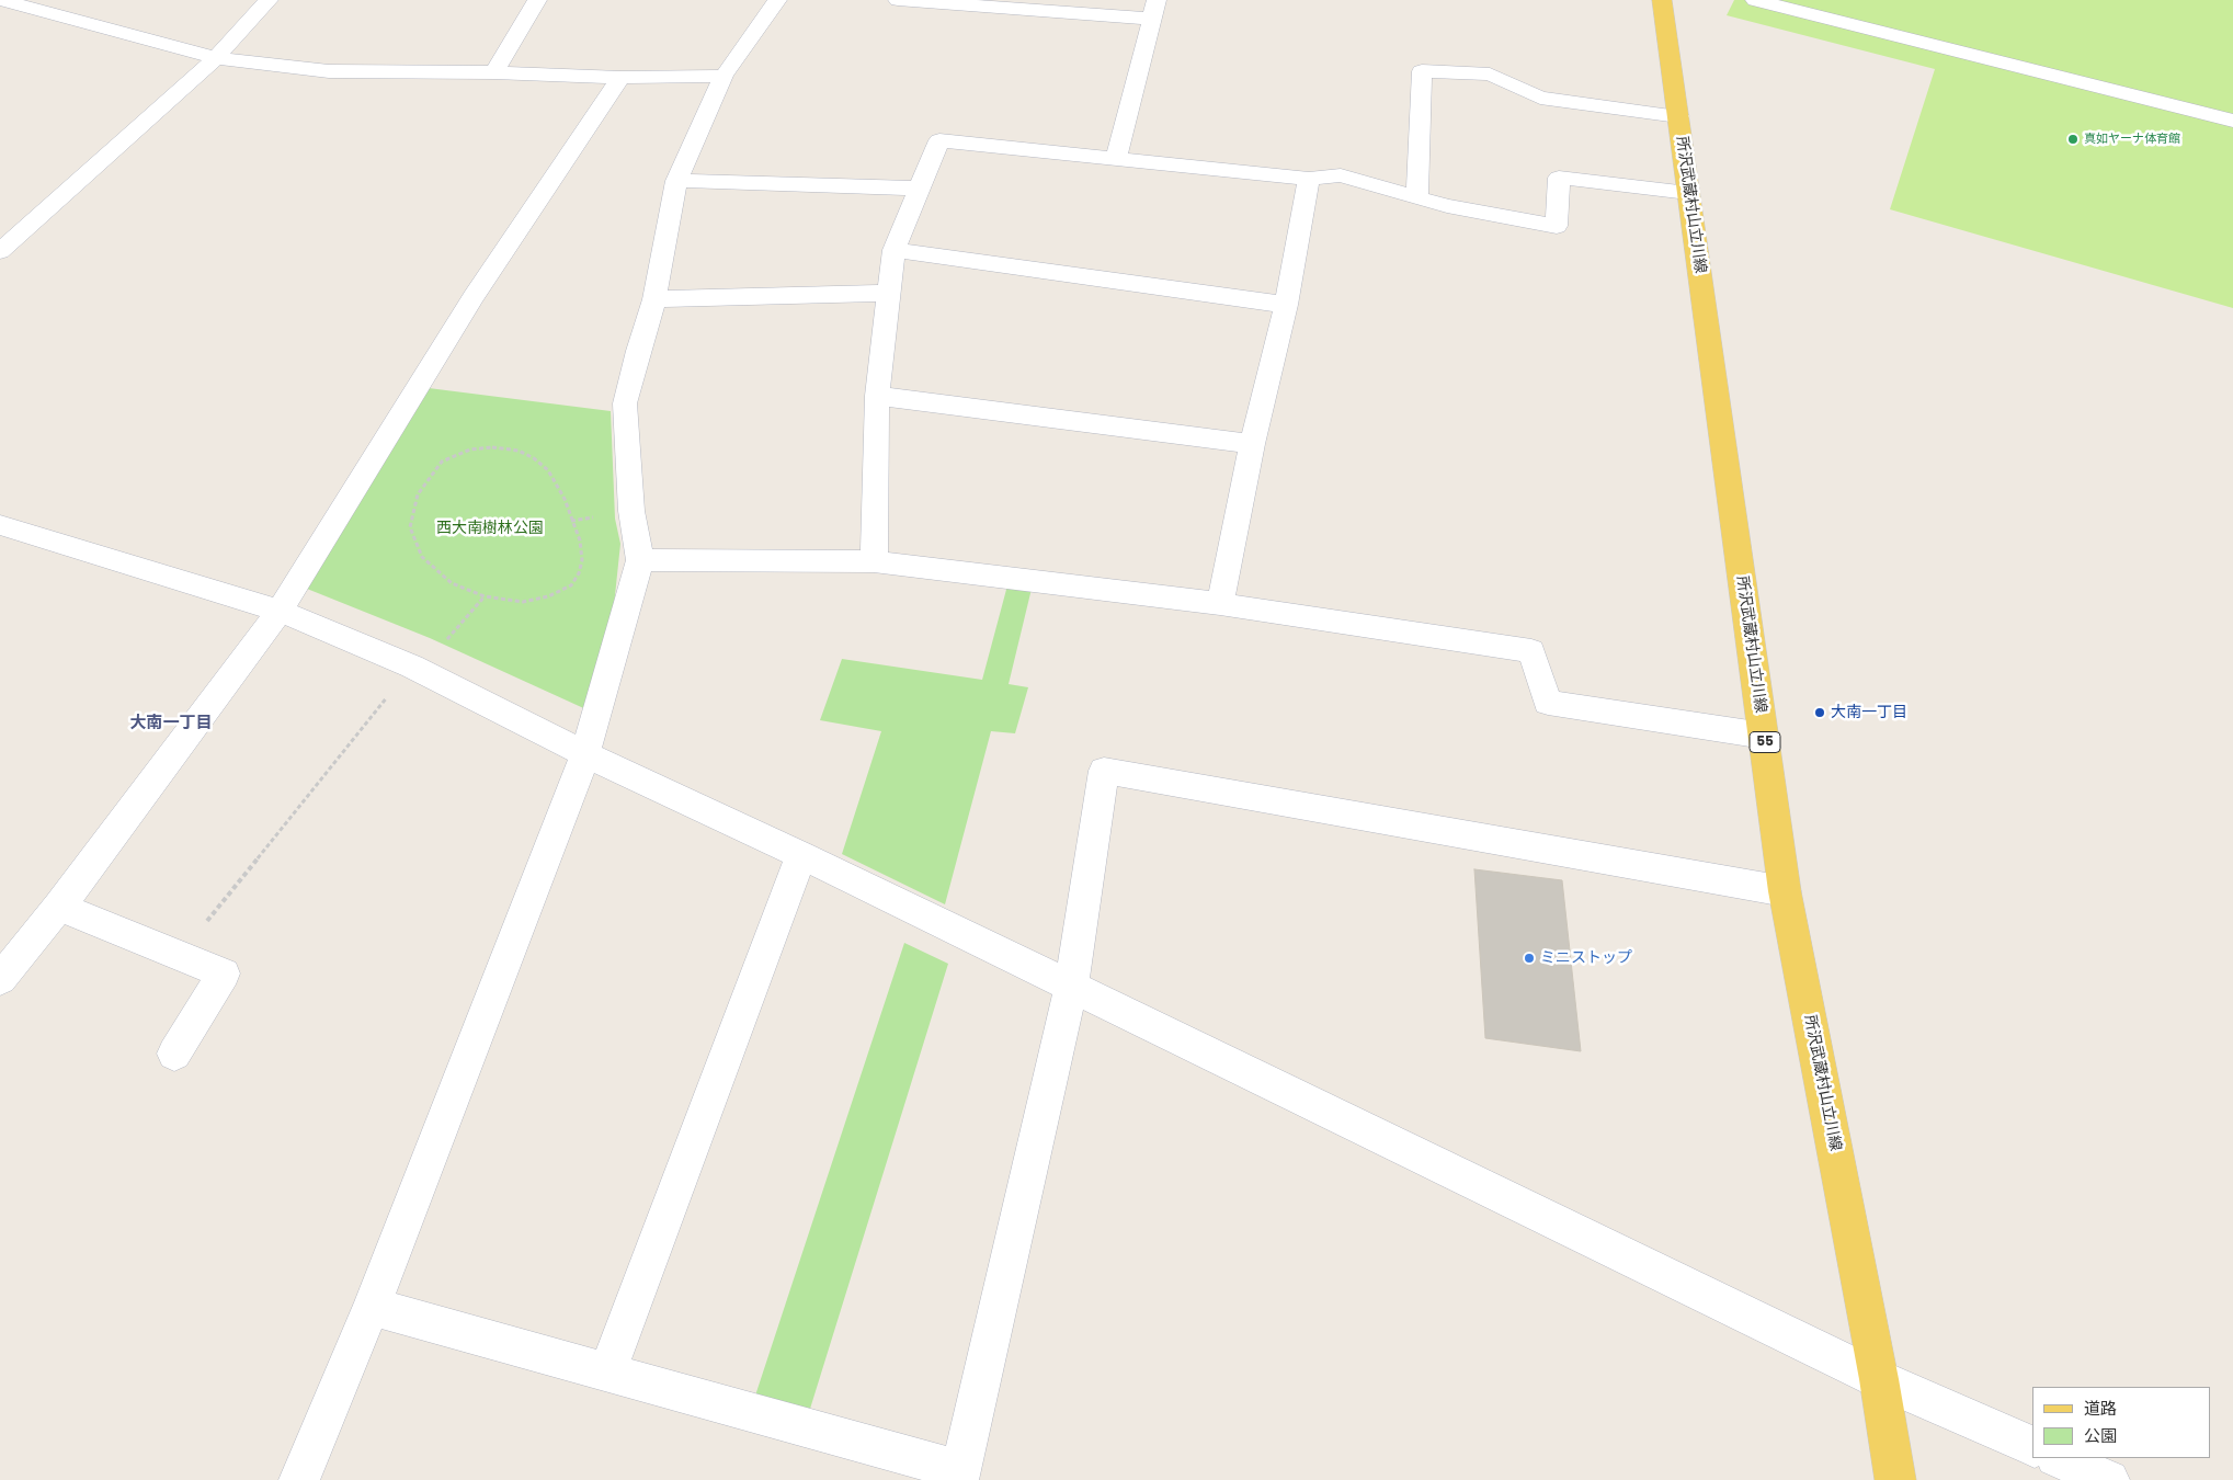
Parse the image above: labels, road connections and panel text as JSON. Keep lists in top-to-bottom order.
{
  "streets": {
    "main road": ["所沢武蔵村山立川線", "55"]
  },
  "districts": ["大南一丁目"],
  "parks": ["西大南樹林公園"],
  "places": ["真如ヤーナ体育館", "大南一丁目", "ミニストップ"],
  "legend": ["道路", "公園"]
}
